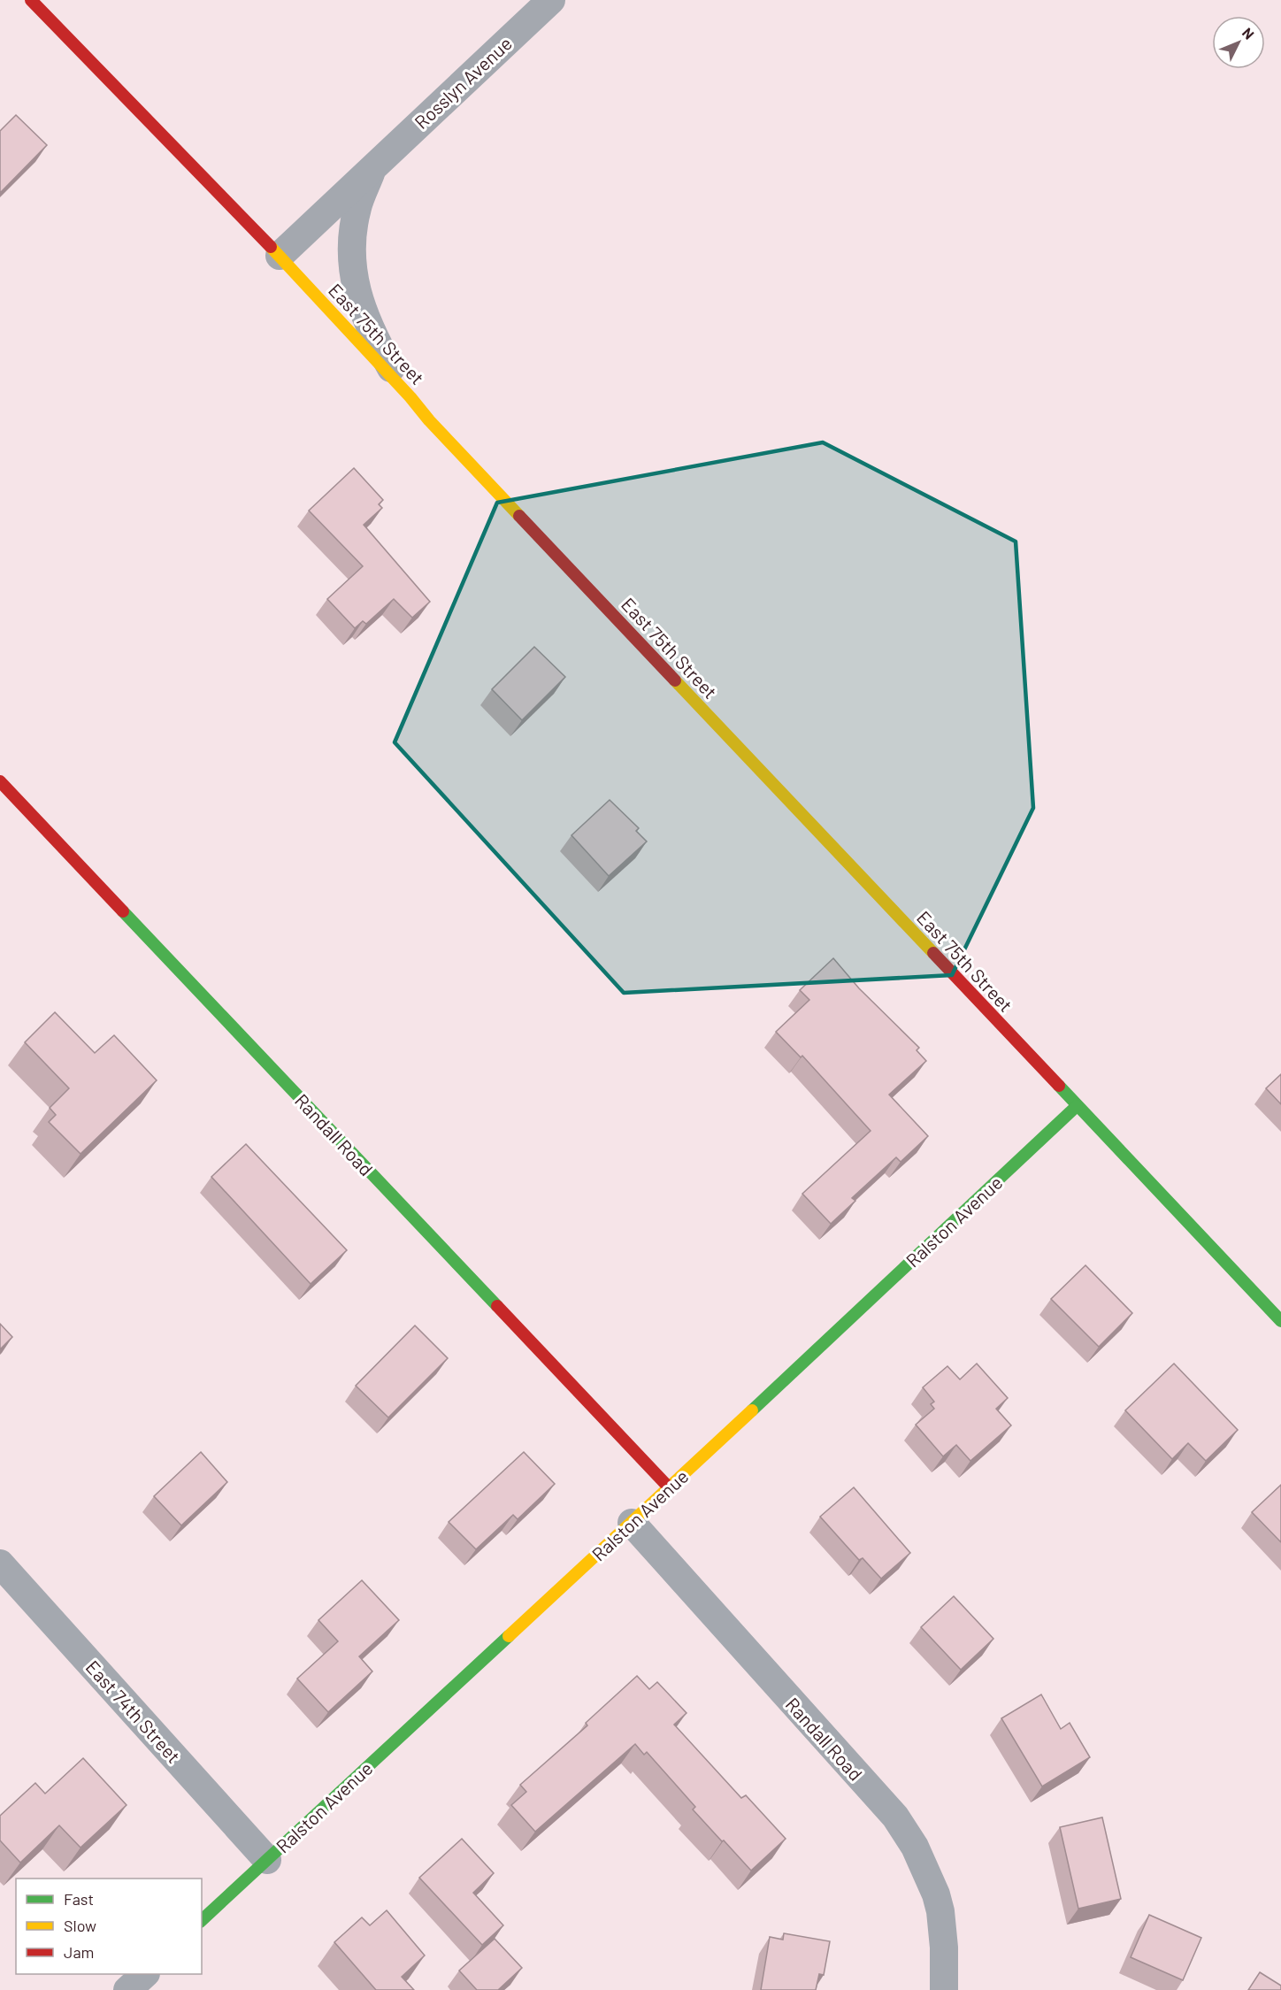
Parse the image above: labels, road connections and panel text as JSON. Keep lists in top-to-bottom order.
{
  "streets": {
    "street": [
      "Rosslyn Avenue",
      "East 75th Street",
      "Randall Road",
      "Ralston Avenue",
      "East 74th Street"
    ]
  },
  "crossings": [
    ["Rosslyn Avenue", "East 75th Street"],
    ["East 75th Street", "Ralston Avenue"],
    ["Randall Road", "Ralston Avenue"],
    ["Ralston Avenue", "East 74th Street"]
  ],
  "legend": ["Fast", "Slow", "Jam"],
  "north": "top right"
}
